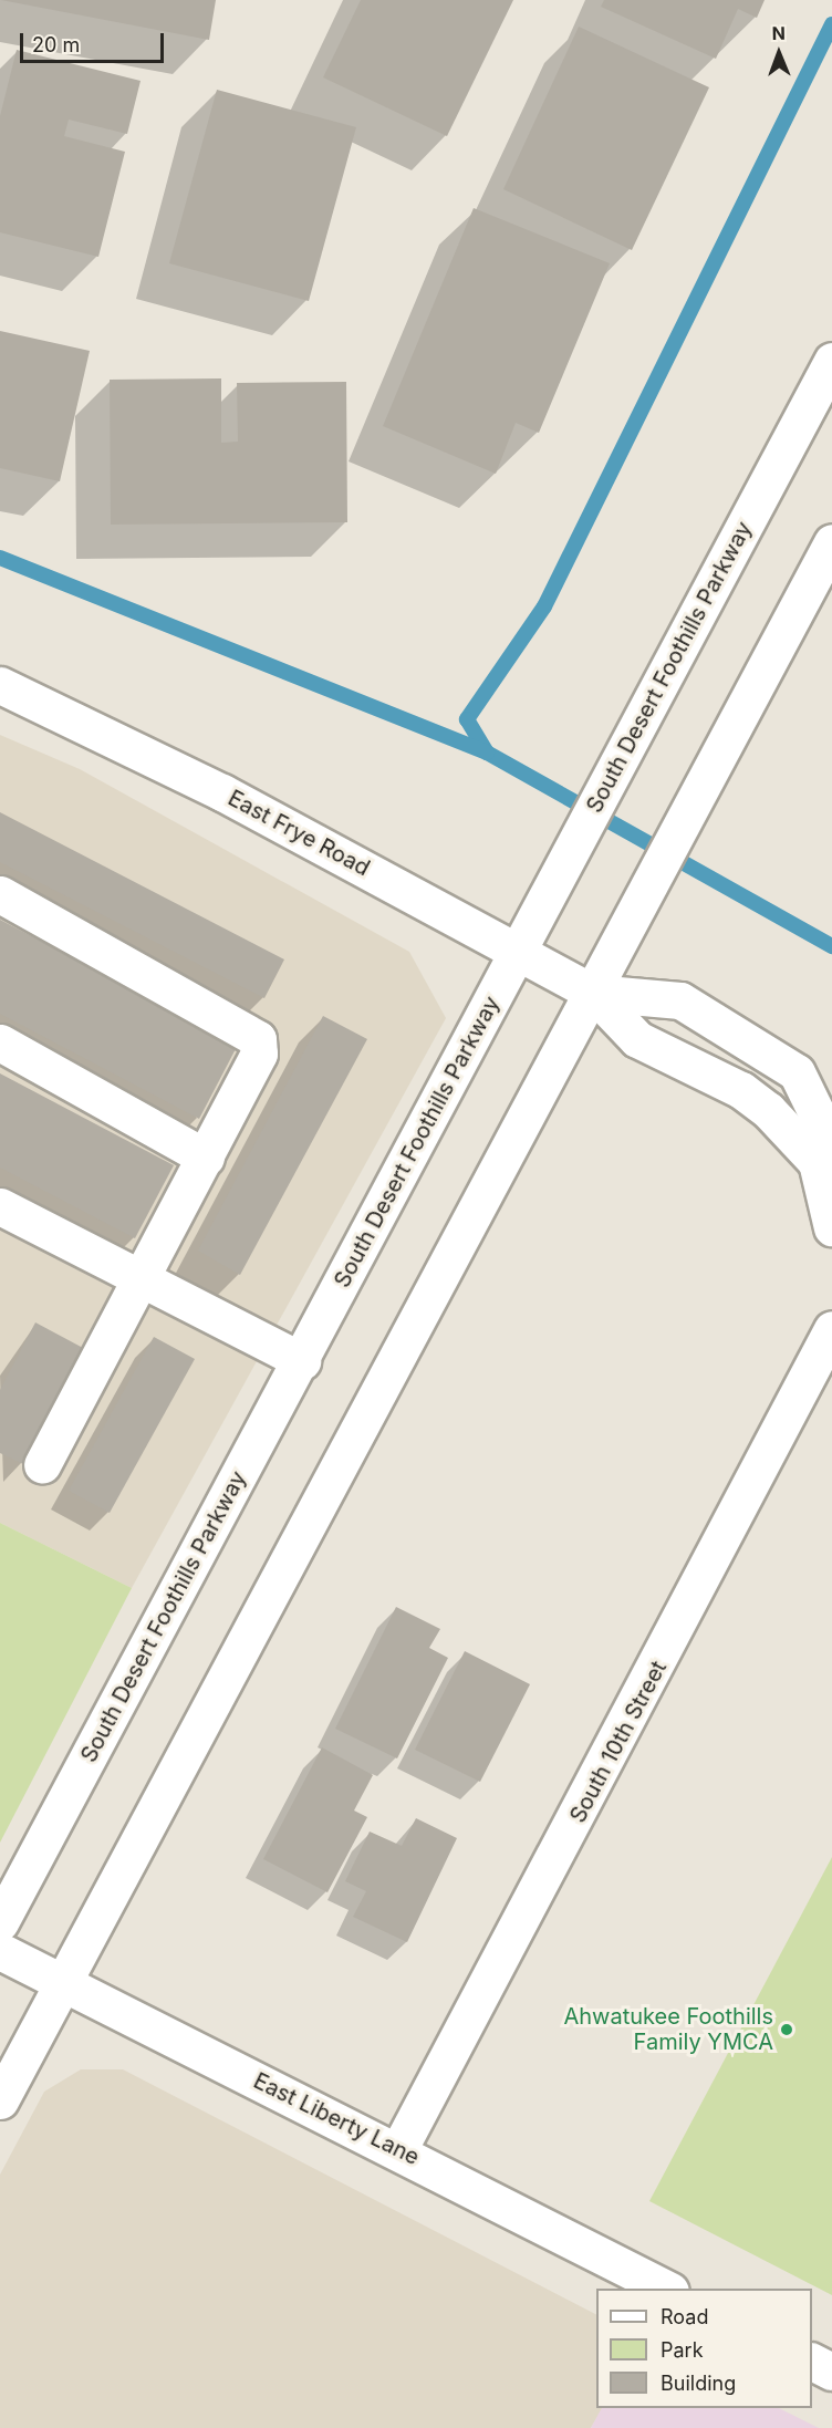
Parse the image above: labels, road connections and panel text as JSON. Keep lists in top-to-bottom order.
{
  "streets": {
    "street": [
      "South Desert Foothills Parkway",
      "East Frye Road",
      "South 10th Street",
      "East Liberty Lane"
    ]
  },
  "crossings": [
    ["South Desert Foothills Parkway", "East Frye Road"],
    ["South 10th Street", "East Liberty Lane"]
  ],
  "places": ["Ahwatukee Foothills Family YMCA"],
  "legend": ["Road", "Park", "Building"],
  "scale_bar": "20 m",
  "north": "top"
}
